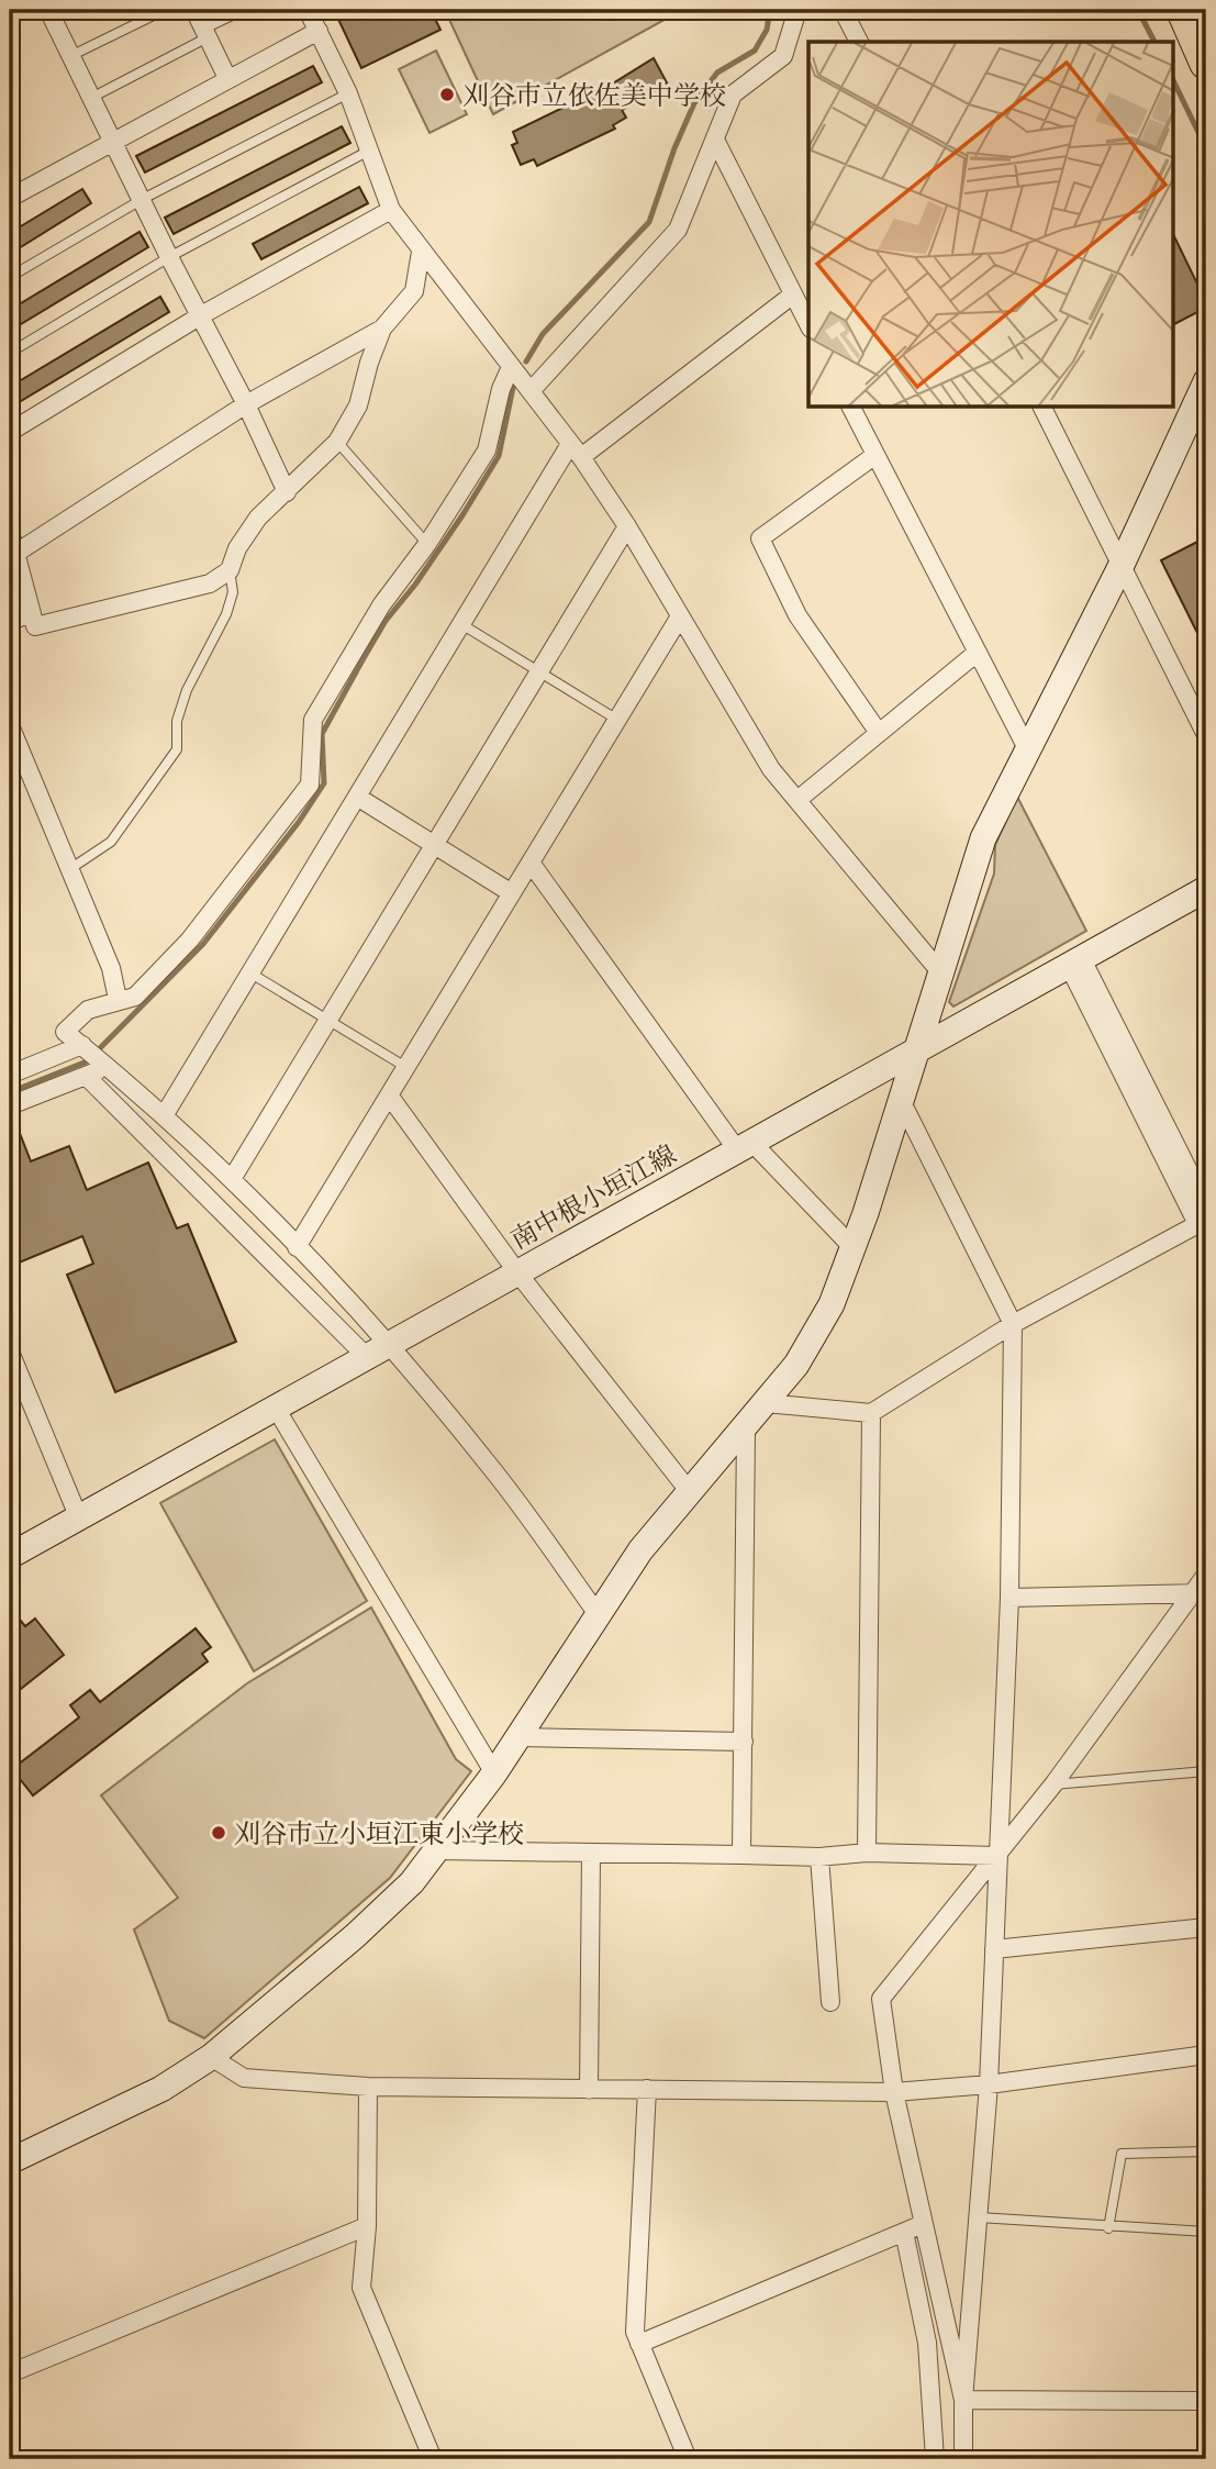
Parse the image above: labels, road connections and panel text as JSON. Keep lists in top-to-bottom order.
{
  "streets": {
    "street": ["南中根小垣江線"]
  },
  "places": ["刈谷市立依佐美中学校", "刈谷市立小垣江東小学校"]
}
